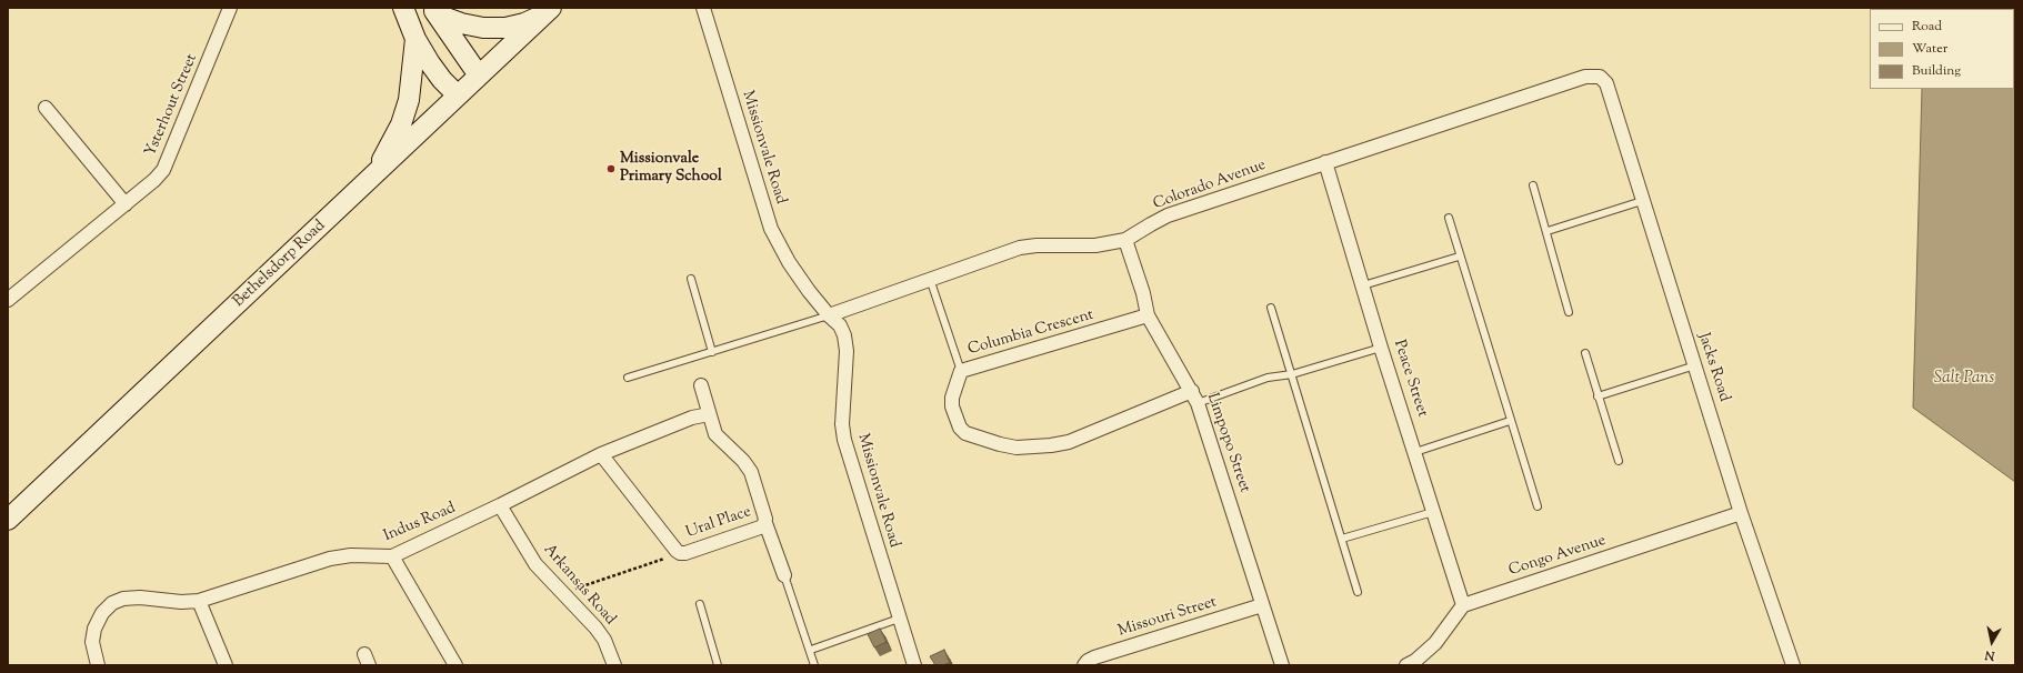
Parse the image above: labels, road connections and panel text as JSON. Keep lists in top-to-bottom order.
{
  "streets": {
    "main road": ["Bethelsdorp Road"],
    "street": [
      "Ysterhout Street",
      "Missionvale Road",
      "Colorado Avenue",
      "Columbia Crescent",
      "Jacks Road",
      "Peace Street",
      "Limpopo Street",
      "Indus Road",
      "Ural Place",
      "Congo Avenue",
      "Arkansas Road",
      "Missouri Street"
    ]
  },
  "crossings": [
    ["Missionvale Road", "Colorado Avenue"],
    ["Colorado Avenue", "Jacks Road"],
    ["Colorado Avenue", "Peace Street"],
    ["Colorado Avenue", "Limpopo Street"],
    ["Columbia Crescent", "Limpopo Street"],
    ["Jacks Road", "Congo Avenue"],
    ["Peace Street", "Congo Avenue"],
    ["Limpopo Street", "Missouri Street"],
    ["Indus Road", "Ural Place"],
    ["Indus Road", "Arkansas Road"]
  ],
  "water": ["Salt Pans"],
  "places": ["Missionvale Primary School"],
  "legend": ["Road", "Water", "Building"],
  "north": "bottom"
}
